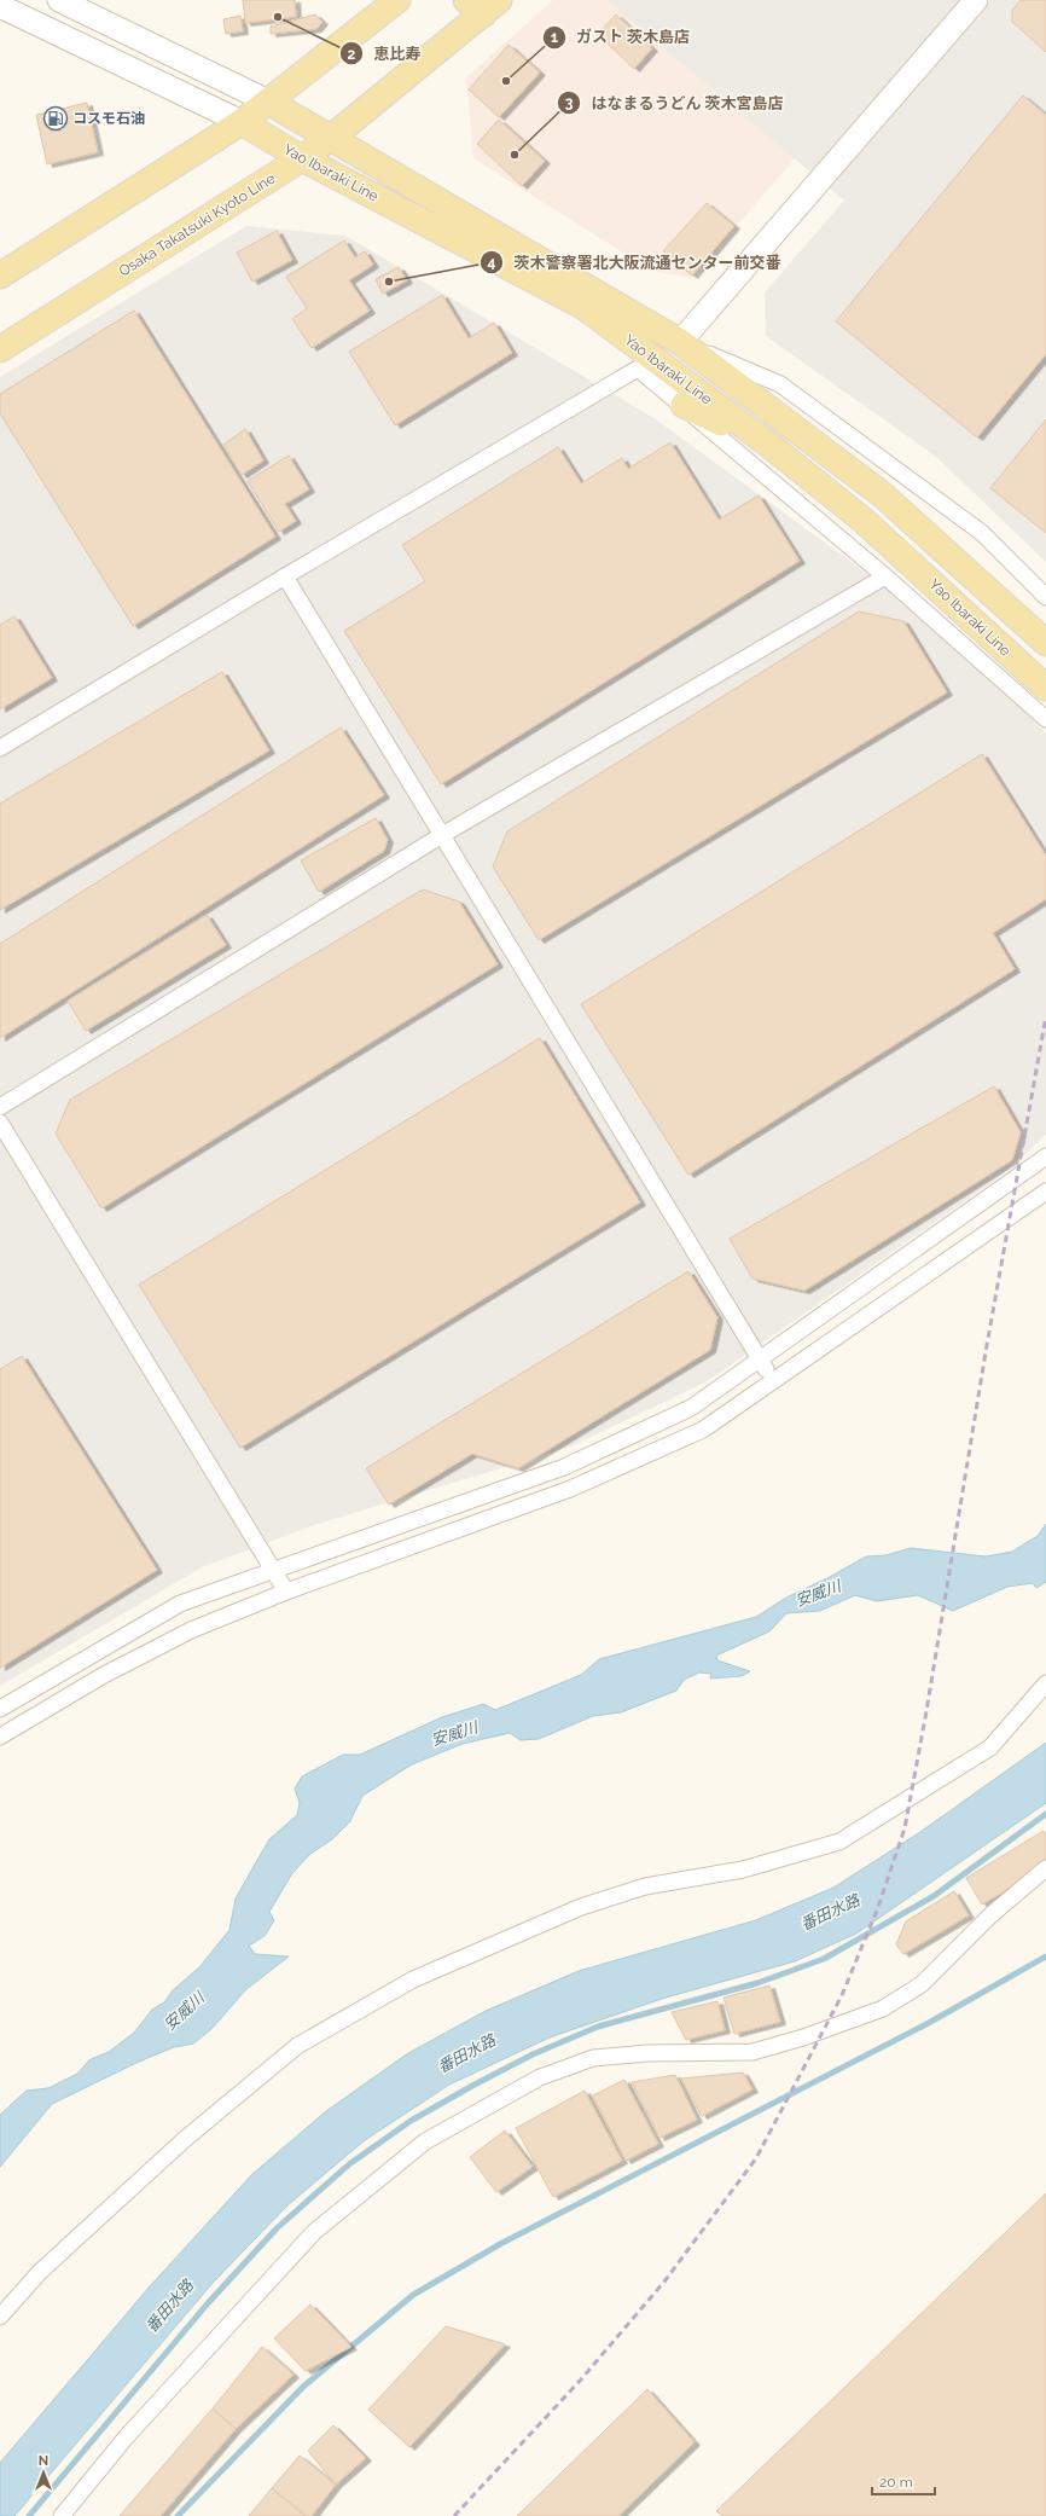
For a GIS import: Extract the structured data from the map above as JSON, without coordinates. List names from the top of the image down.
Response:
{
  "streets": {
    "main road": ["Yao Ibaraki Line", "Osaka Takatsuki Kyoto Line"]
  },
  "crossings": [
    ["Yao Ibaraki Line", "Osaka Takatsuki Kyoto Line"]
  ],
  "water": ["安威川", "番田水路"],
  "places": {
    "other": [
      "恵比寿",
      "ガスト 茨木島店",
      "はなまるうどん 茨木宮島店",
      "茨木警察署北大阪流通センター前交番"
    ],
    "fuel station": ["コスモ石油"]
  },
  "scale_bar": "20 m",
  "north": "top"
}
